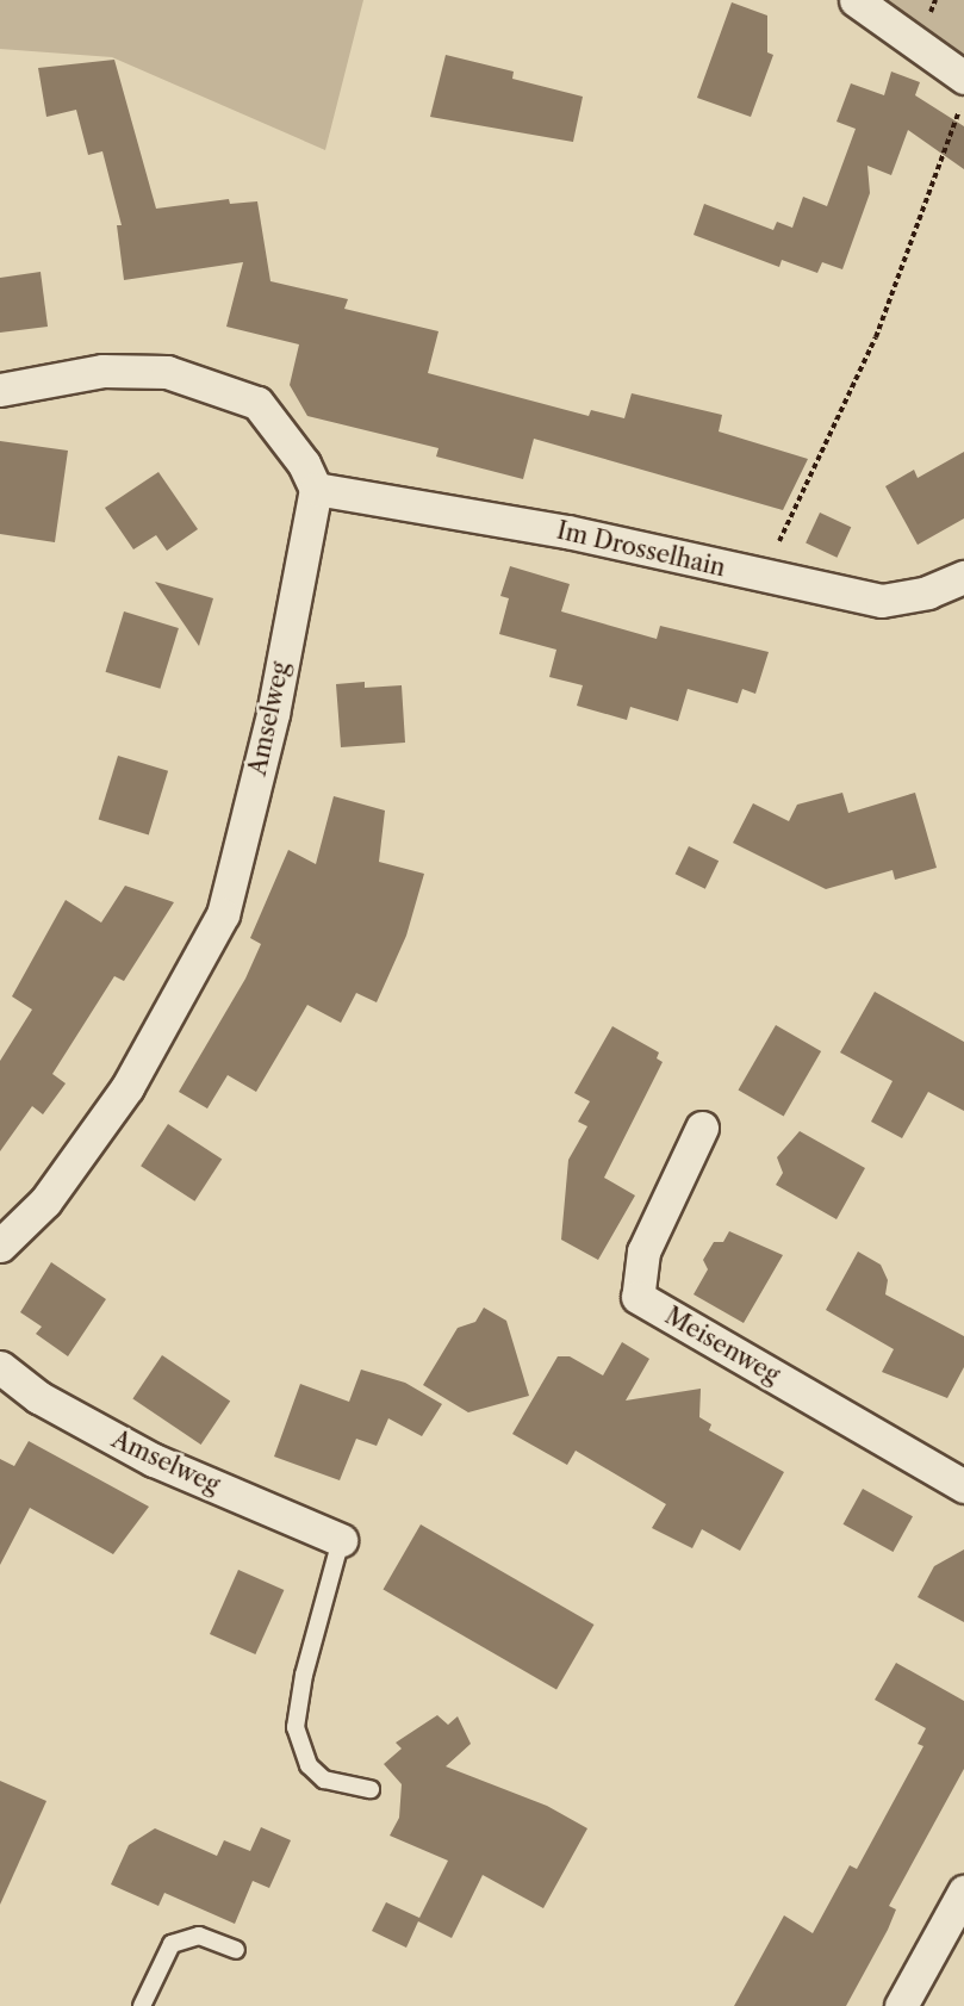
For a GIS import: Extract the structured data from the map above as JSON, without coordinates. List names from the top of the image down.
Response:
{
  "streets": {
    "street": ["Im Drosselhain", "Amselweg", "Meisenweg"]
  },
  "crossings": [
    ["Im Drosselhain", "Amselweg"]
  ]
}
